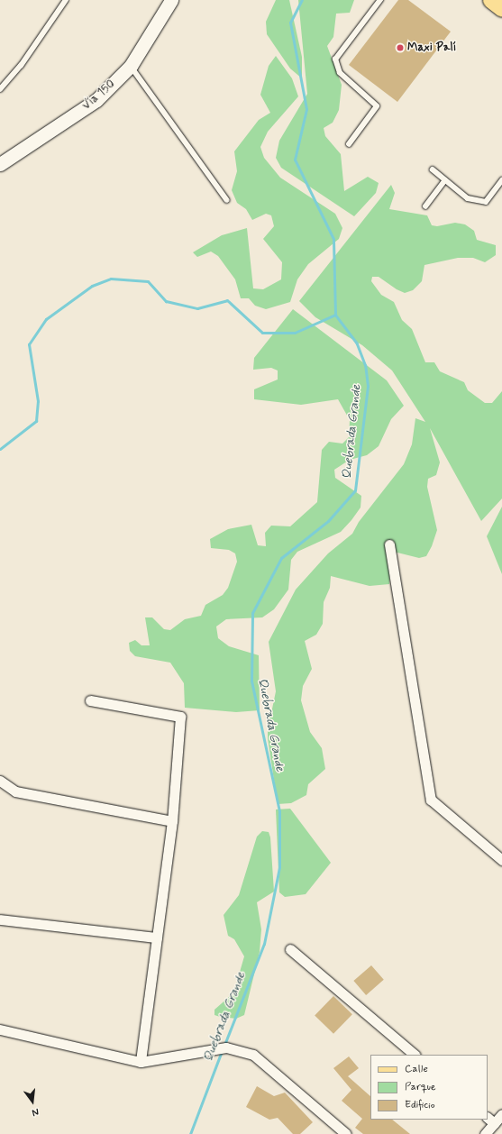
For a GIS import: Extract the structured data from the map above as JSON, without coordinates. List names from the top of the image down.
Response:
{
  "streets": {
    "main road": ["Vía 150"]
  },
  "water": ["Quebrada Grande"],
  "places": ["Maxi Palí"],
  "legend": ["Calle", "Parque", "Edificio"],
  "north": "bottom"
}
